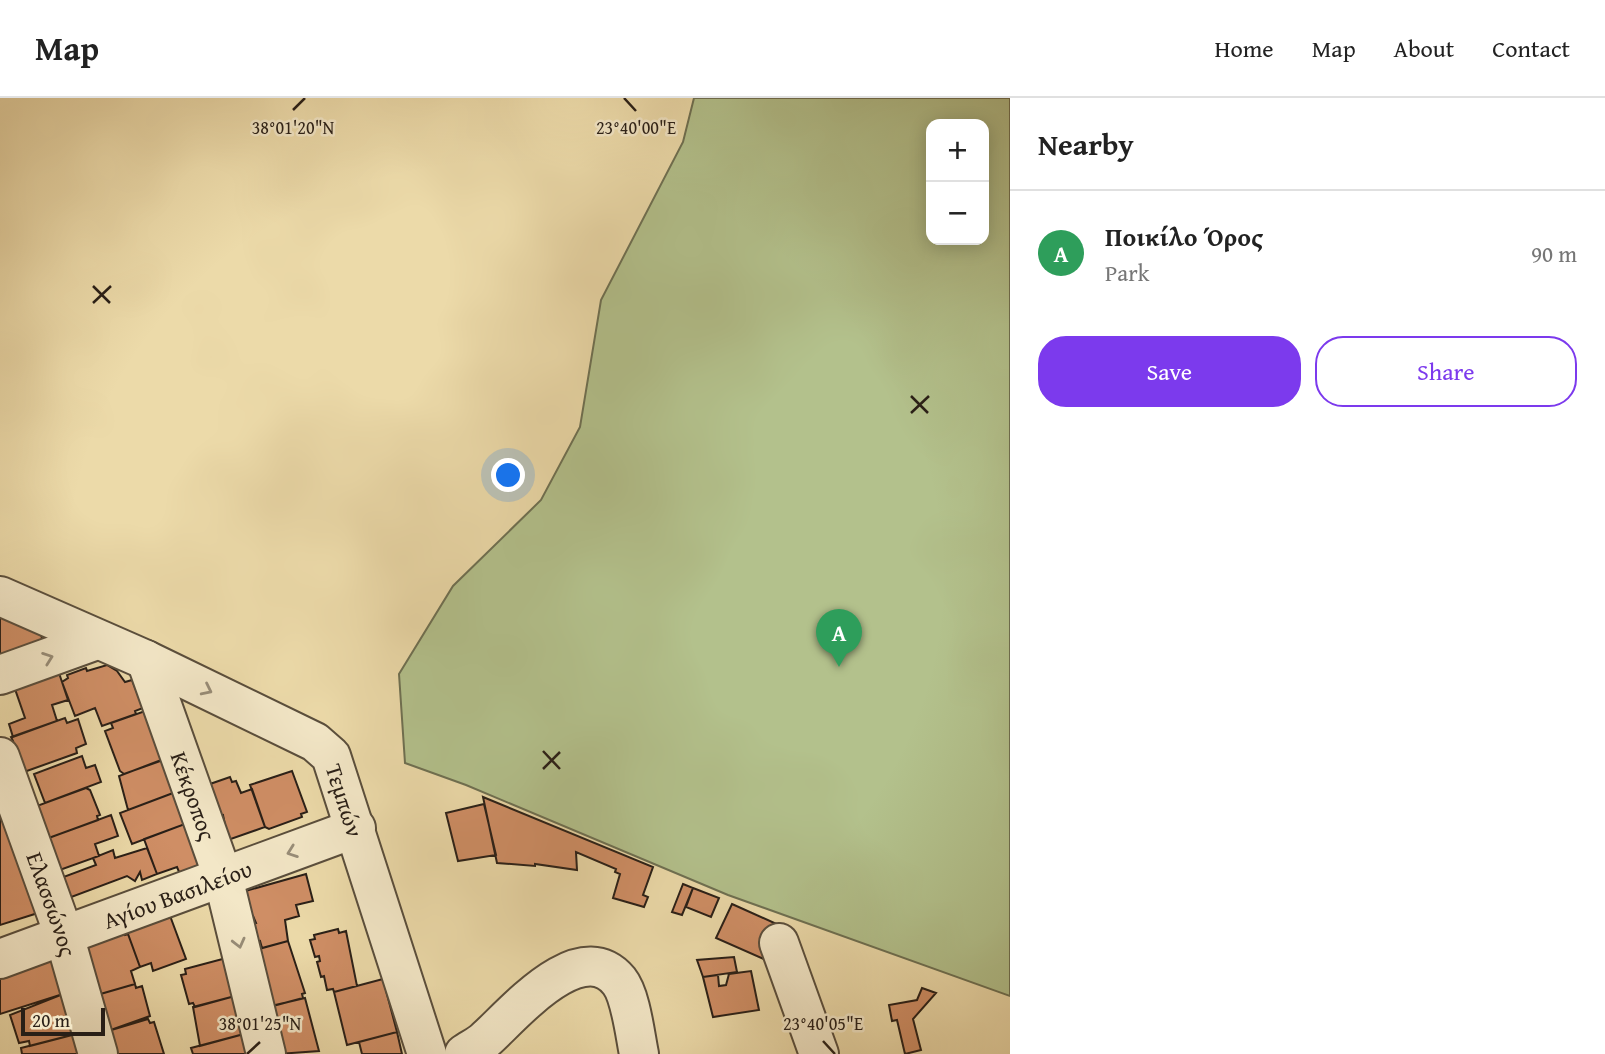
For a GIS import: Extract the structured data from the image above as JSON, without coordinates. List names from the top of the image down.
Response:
{
  "streets": {
    "street": [
      "Κέκροπος",
      "Τεμπών",
      "Αγίου Βασιλείου",
      "Ελασσώνος"
    ]
  },
  "crossings": [
    ["Κέκροπος", "Τεμπών"],
    ["Κέκροπος", "Αγίου Βασιλείου"],
    ["Τεμπών", "Αγίου Βασιλείου"],
    ["Αγίου Βασιλείου", "Ελασσώνος"]
  ],
  "one_way": ["Κέκροπος", "Τεμπών", "Αγίου Βασιλείου"],
  "scale_bar": "20 m",
  "page": {
    "header": "Map",
    "nav": [
      "Home",
      "Map",
      "About",
      "Contact"
    ],
    "heading": "Nearby",
    "map_buttons": ["+", "−"],
    "list": [
      {
        "mark": "A",
        "name": "Ποικίλο Όρος",
        "note": "Park",
        "value": "90 m"
      }
    ],
    "buttons": ["Save", "Share"],
    "pins": "A",
    "scale": "20 m"
  },
  "coordinates": [
    "38°01'20\"N",
    "23°40'00\"E",
    "23°40'05\"E",
    "38°01'25\"N"
  ]
}
